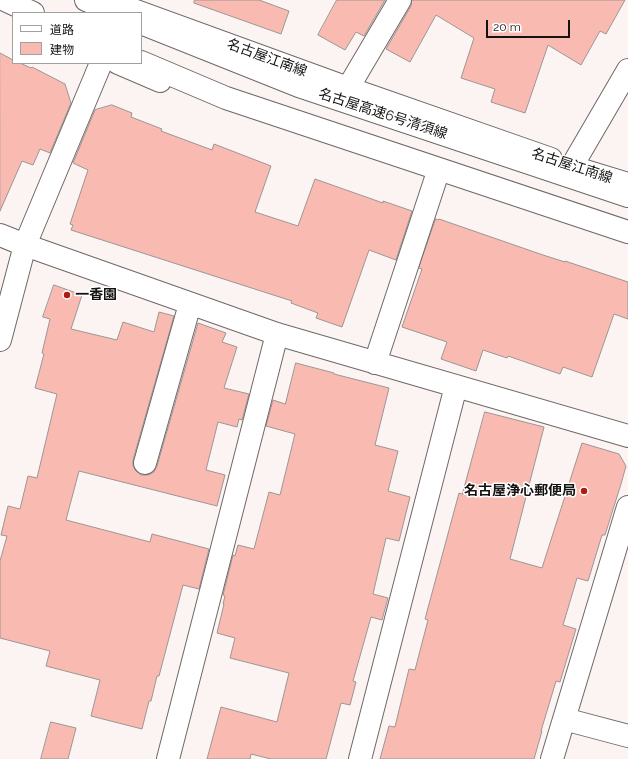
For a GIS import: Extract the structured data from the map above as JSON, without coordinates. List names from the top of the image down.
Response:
{
  "streets": {
    "main road": ["名古屋江南線", "名古屋高速6号清須線"]
  },
  "places": ["一香園", "名古屋浄心郵便局"],
  "legend": ["道路", "建物"],
  "scale_bar": "20 m"
}
